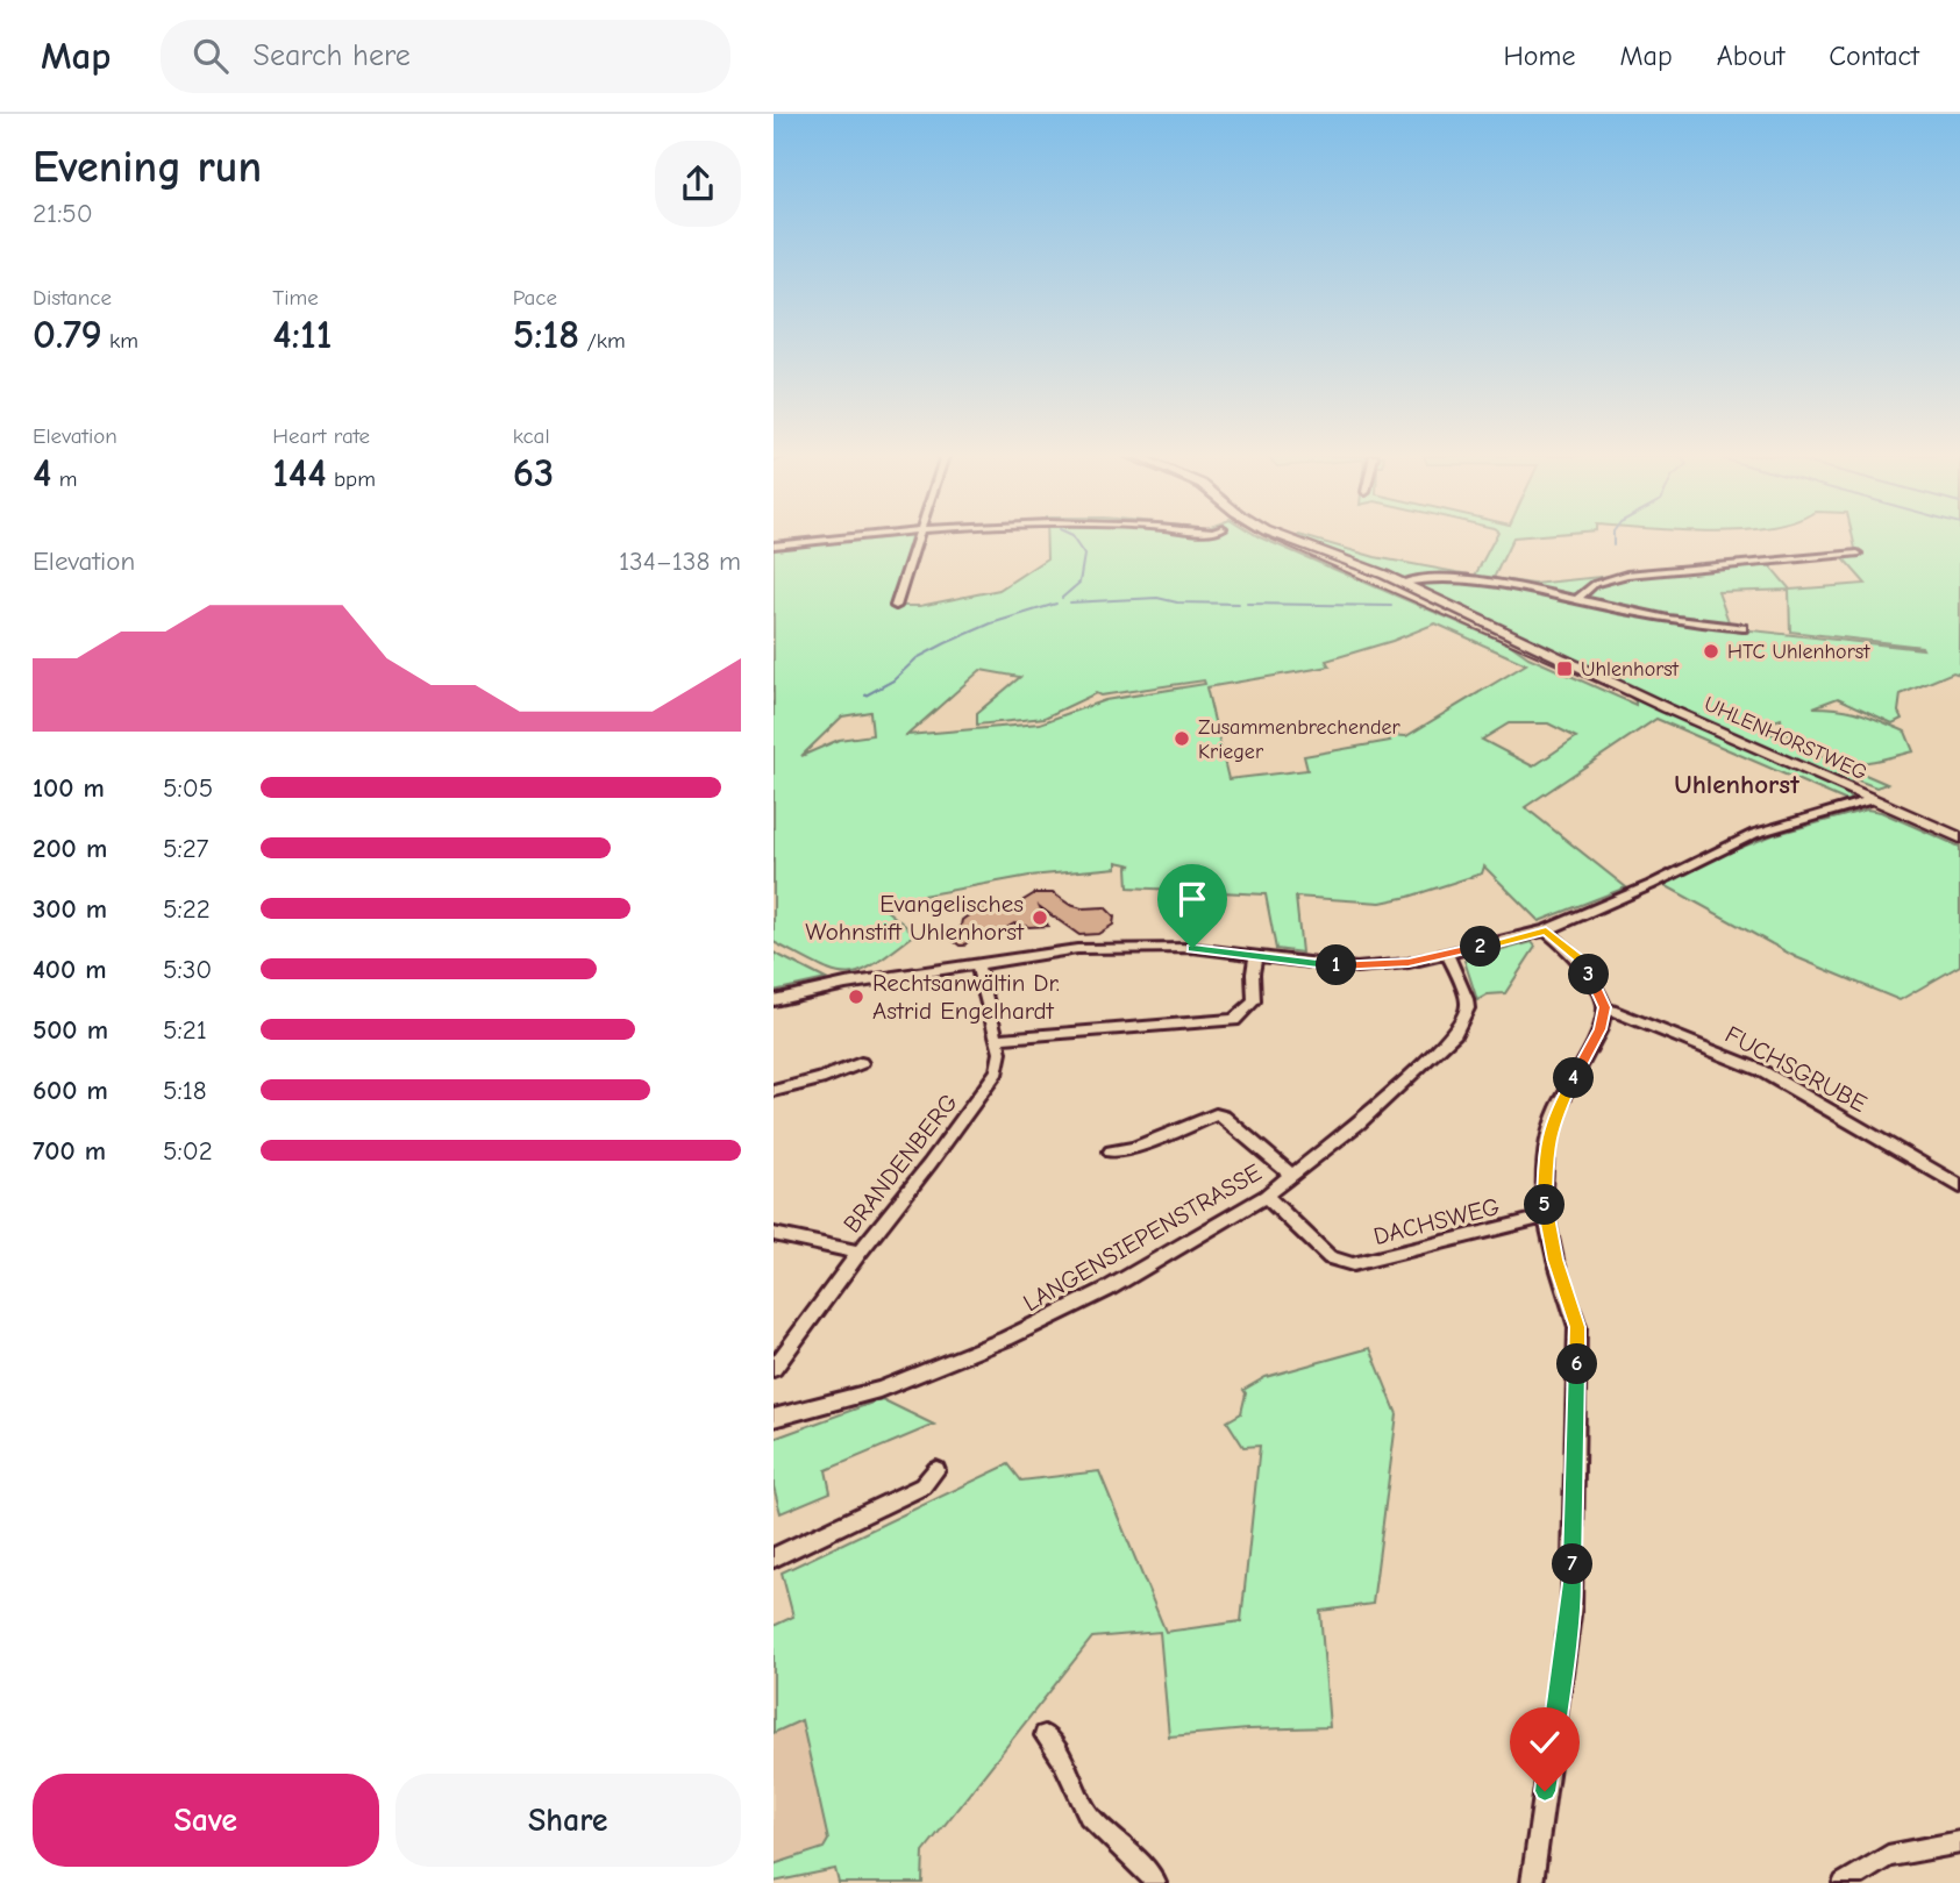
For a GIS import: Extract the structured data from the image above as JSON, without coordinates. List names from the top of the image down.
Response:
{
  "streets": {
    "main road": ["UHLENHORSTWEG"],
    "street": [
      "FUCHSGRUBE",
      "BRANDENBERG",
      "DACHSWEG",
      "LANGENSIEPENSTRASSE"
    ]
  },
  "crossings": [
    ["DACHSWEG", "LANGENSIEPENSTRASSE"]
  ],
  "districts": ["Uhlenhorst"],
  "places": {
    "other": [
      "HTC Uhlenhorst",
      "Zusammenbrechender Krieger",
      "Evangelisches Wohnstift Uhlenhorst",
      "Rechtsanwältin Dr. Astrid Engelhardt"
    ],
    "transit": ["Uhlenhorst"]
  },
  "page": {
    "header": "Map",
    "search": "Search here",
    "nav": [
      "Home",
      "Map",
      "About",
      "Contact"
    ],
    "heading": ["Evening run", "21:50"],
    "stats": [
      ["Distance", "0.79 km"],
      ["Time", "4:11"],
      ["Pace", "5:18 /km"],
      ["Elevation", "4 m"],
      ["Heart rate", "144 bpm"],
      ["kcal", "63"]
    ],
    "chart": ["Elevation", "134–138 m"],
    "list": [
      {
        "name": "100 m",
        "note": "5:05"
      },
      {
        "name": "200 m",
        "note": "5:27"
      },
      {
        "name": "300 m",
        "note": "5:22"
      },
      {
        "name": "400 m",
        "note": "5:30"
      },
      {
        "name": "500 m",
        "note": "5:21"
      },
      {
        "name": "600 m",
        "note": "5:18"
      },
      {
        "name": "700 m",
        "note": "5:02"
      }
    ],
    "pins": [
      "2",
      "1",
      "3",
      "4",
      "5",
      "6",
      "7"
    ],
    "buttons": ["Save", "Share"]
  }
}
